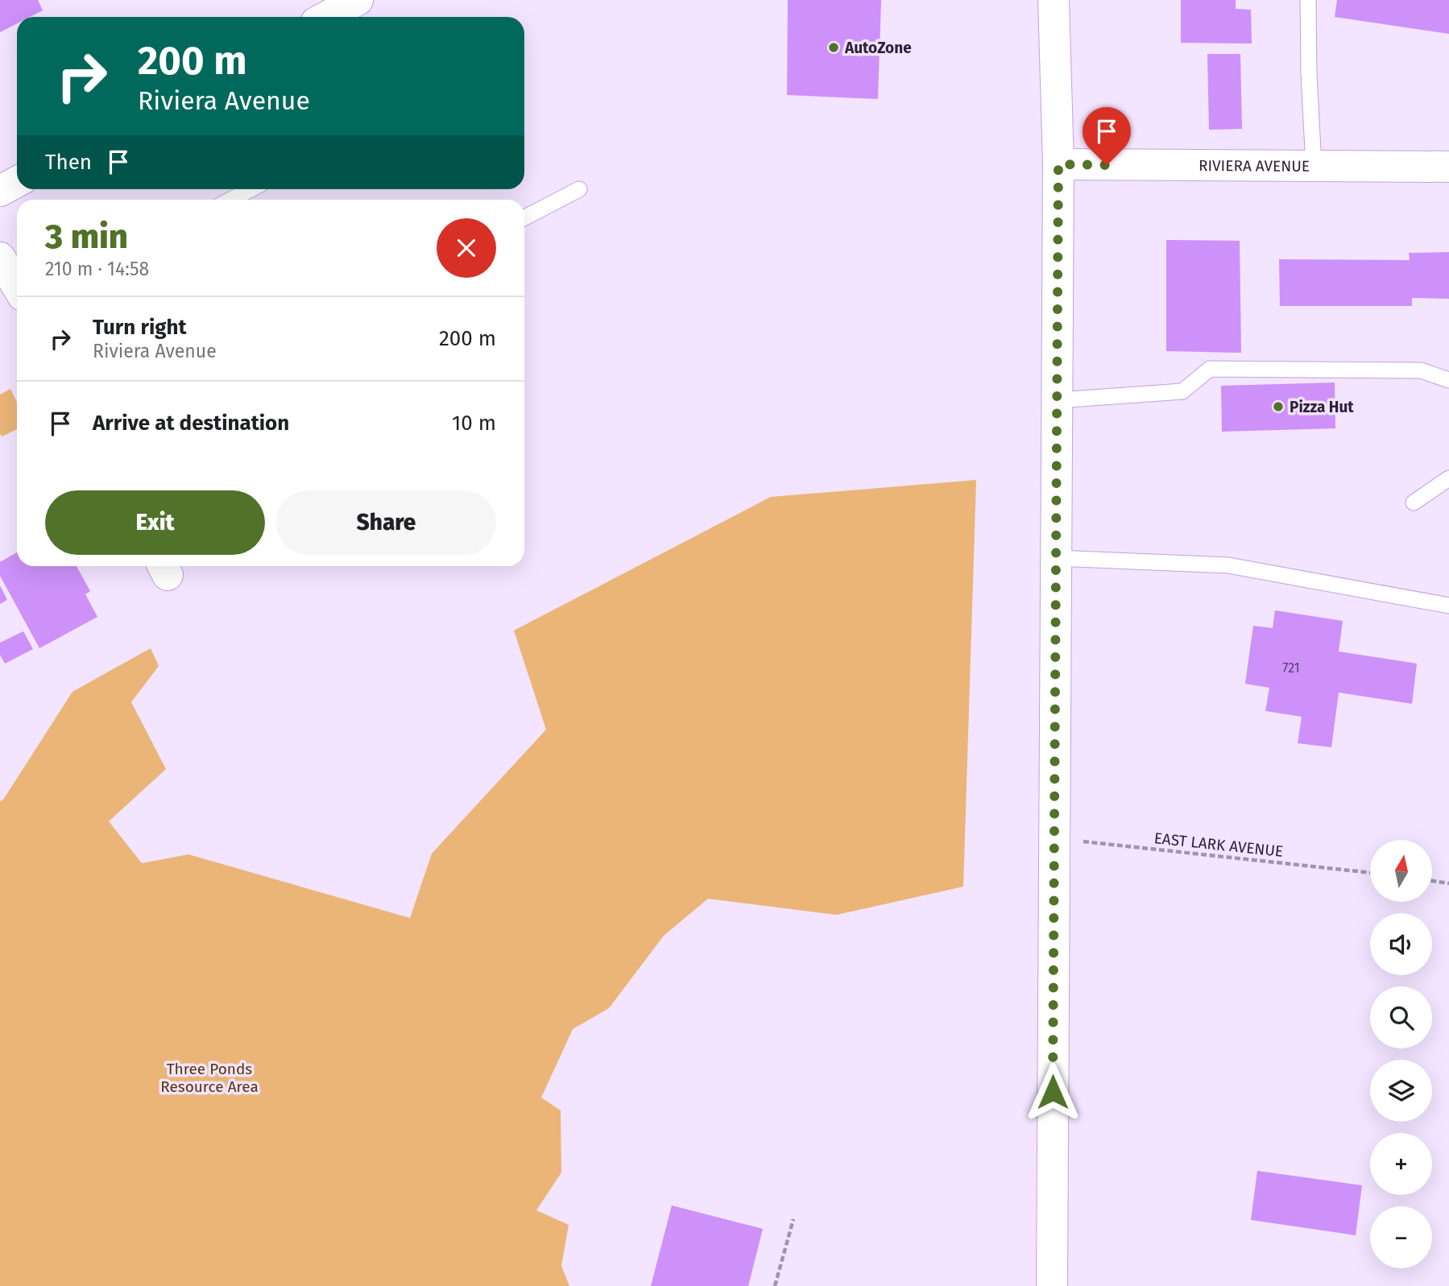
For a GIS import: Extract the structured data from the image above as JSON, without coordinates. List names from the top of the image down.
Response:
{
  "streets": {
    "main road": ["RIVIERA AVENUE"],
    "path": ["EAST LARK AVENUE"]
  },
  "parks": ["Three Ponds Resource Area"],
  "places": ["AutoZone", "Pizza Hut"],
  "house_numbers": ["721"],
  "north": "top",
  "page": {
    "turn": ["200 m", "Riviera Avenue"],
    "then": "Then",
    "heading": ["3 min", "210 m · 14:58"],
    "list": [
      {
        "name": "Turn right",
        "note": "Riviera Avenue",
        "value": "200 m"
      },
      {
        "name": "Arrive at destination",
        "value": "10 m"
      }
    ],
    "buttons": ["Exit", "Share"],
    "map_buttons": ["+", "−"]
  }
}
